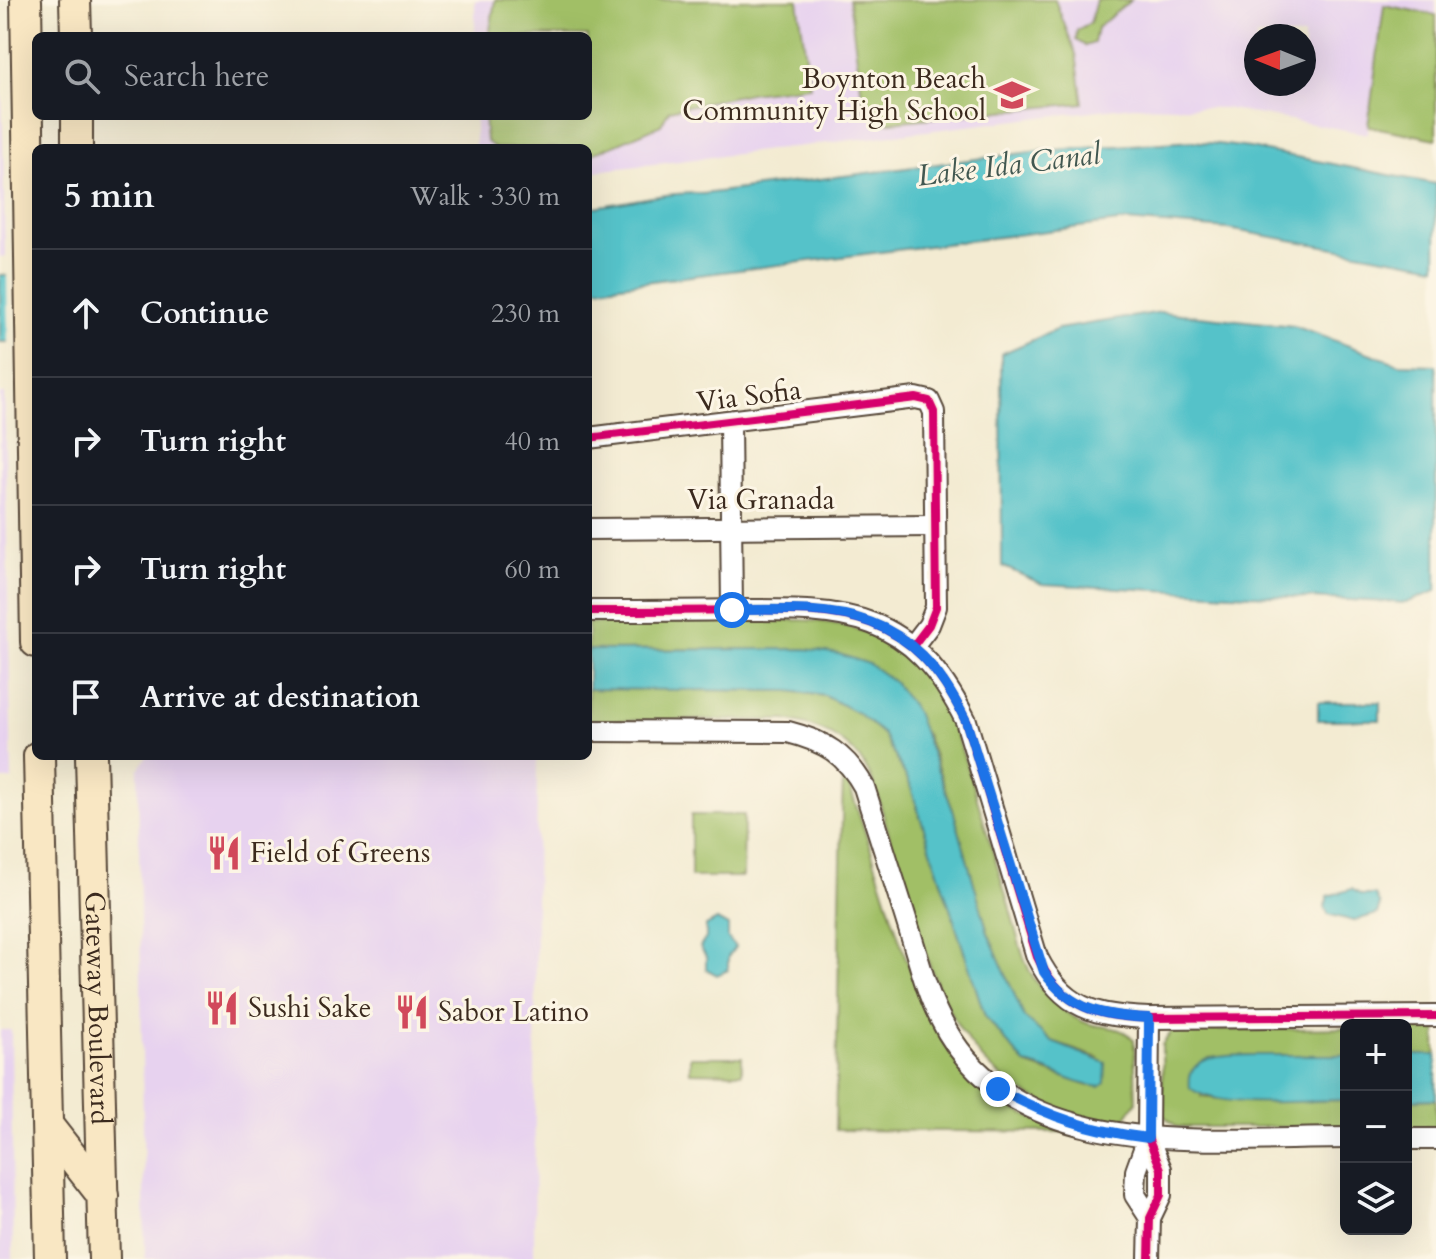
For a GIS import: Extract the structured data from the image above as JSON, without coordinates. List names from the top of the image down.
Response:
{
  "streets": {
    "main road": ["Gateway Boulevard"],
    "street": ["Via Sofia", "Via Granada"]
  },
  "crossings": [
    ["Via Sofia", "Via Granada"]
  ],
  "water": ["Lake Ida Canal"],
  "places": {
    "school or university": ["Boynton Beach Community High School"],
    "restaurant": ["Field of Greens", "Sushi Sake", "Sabor Latino"]
  },
  "north": "left",
  "page": {
    "search": "Search here",
    "heading": ["5 min", "Walk · 330 m"],
    "list": [
      ["Continue", "230 m"],
      ["Turn right", "40 m"],
      ["Turn right", "60 m"],
      "Arrive at destination"
    ],
    "map_buttons": ["+", "−"]
  }
}
